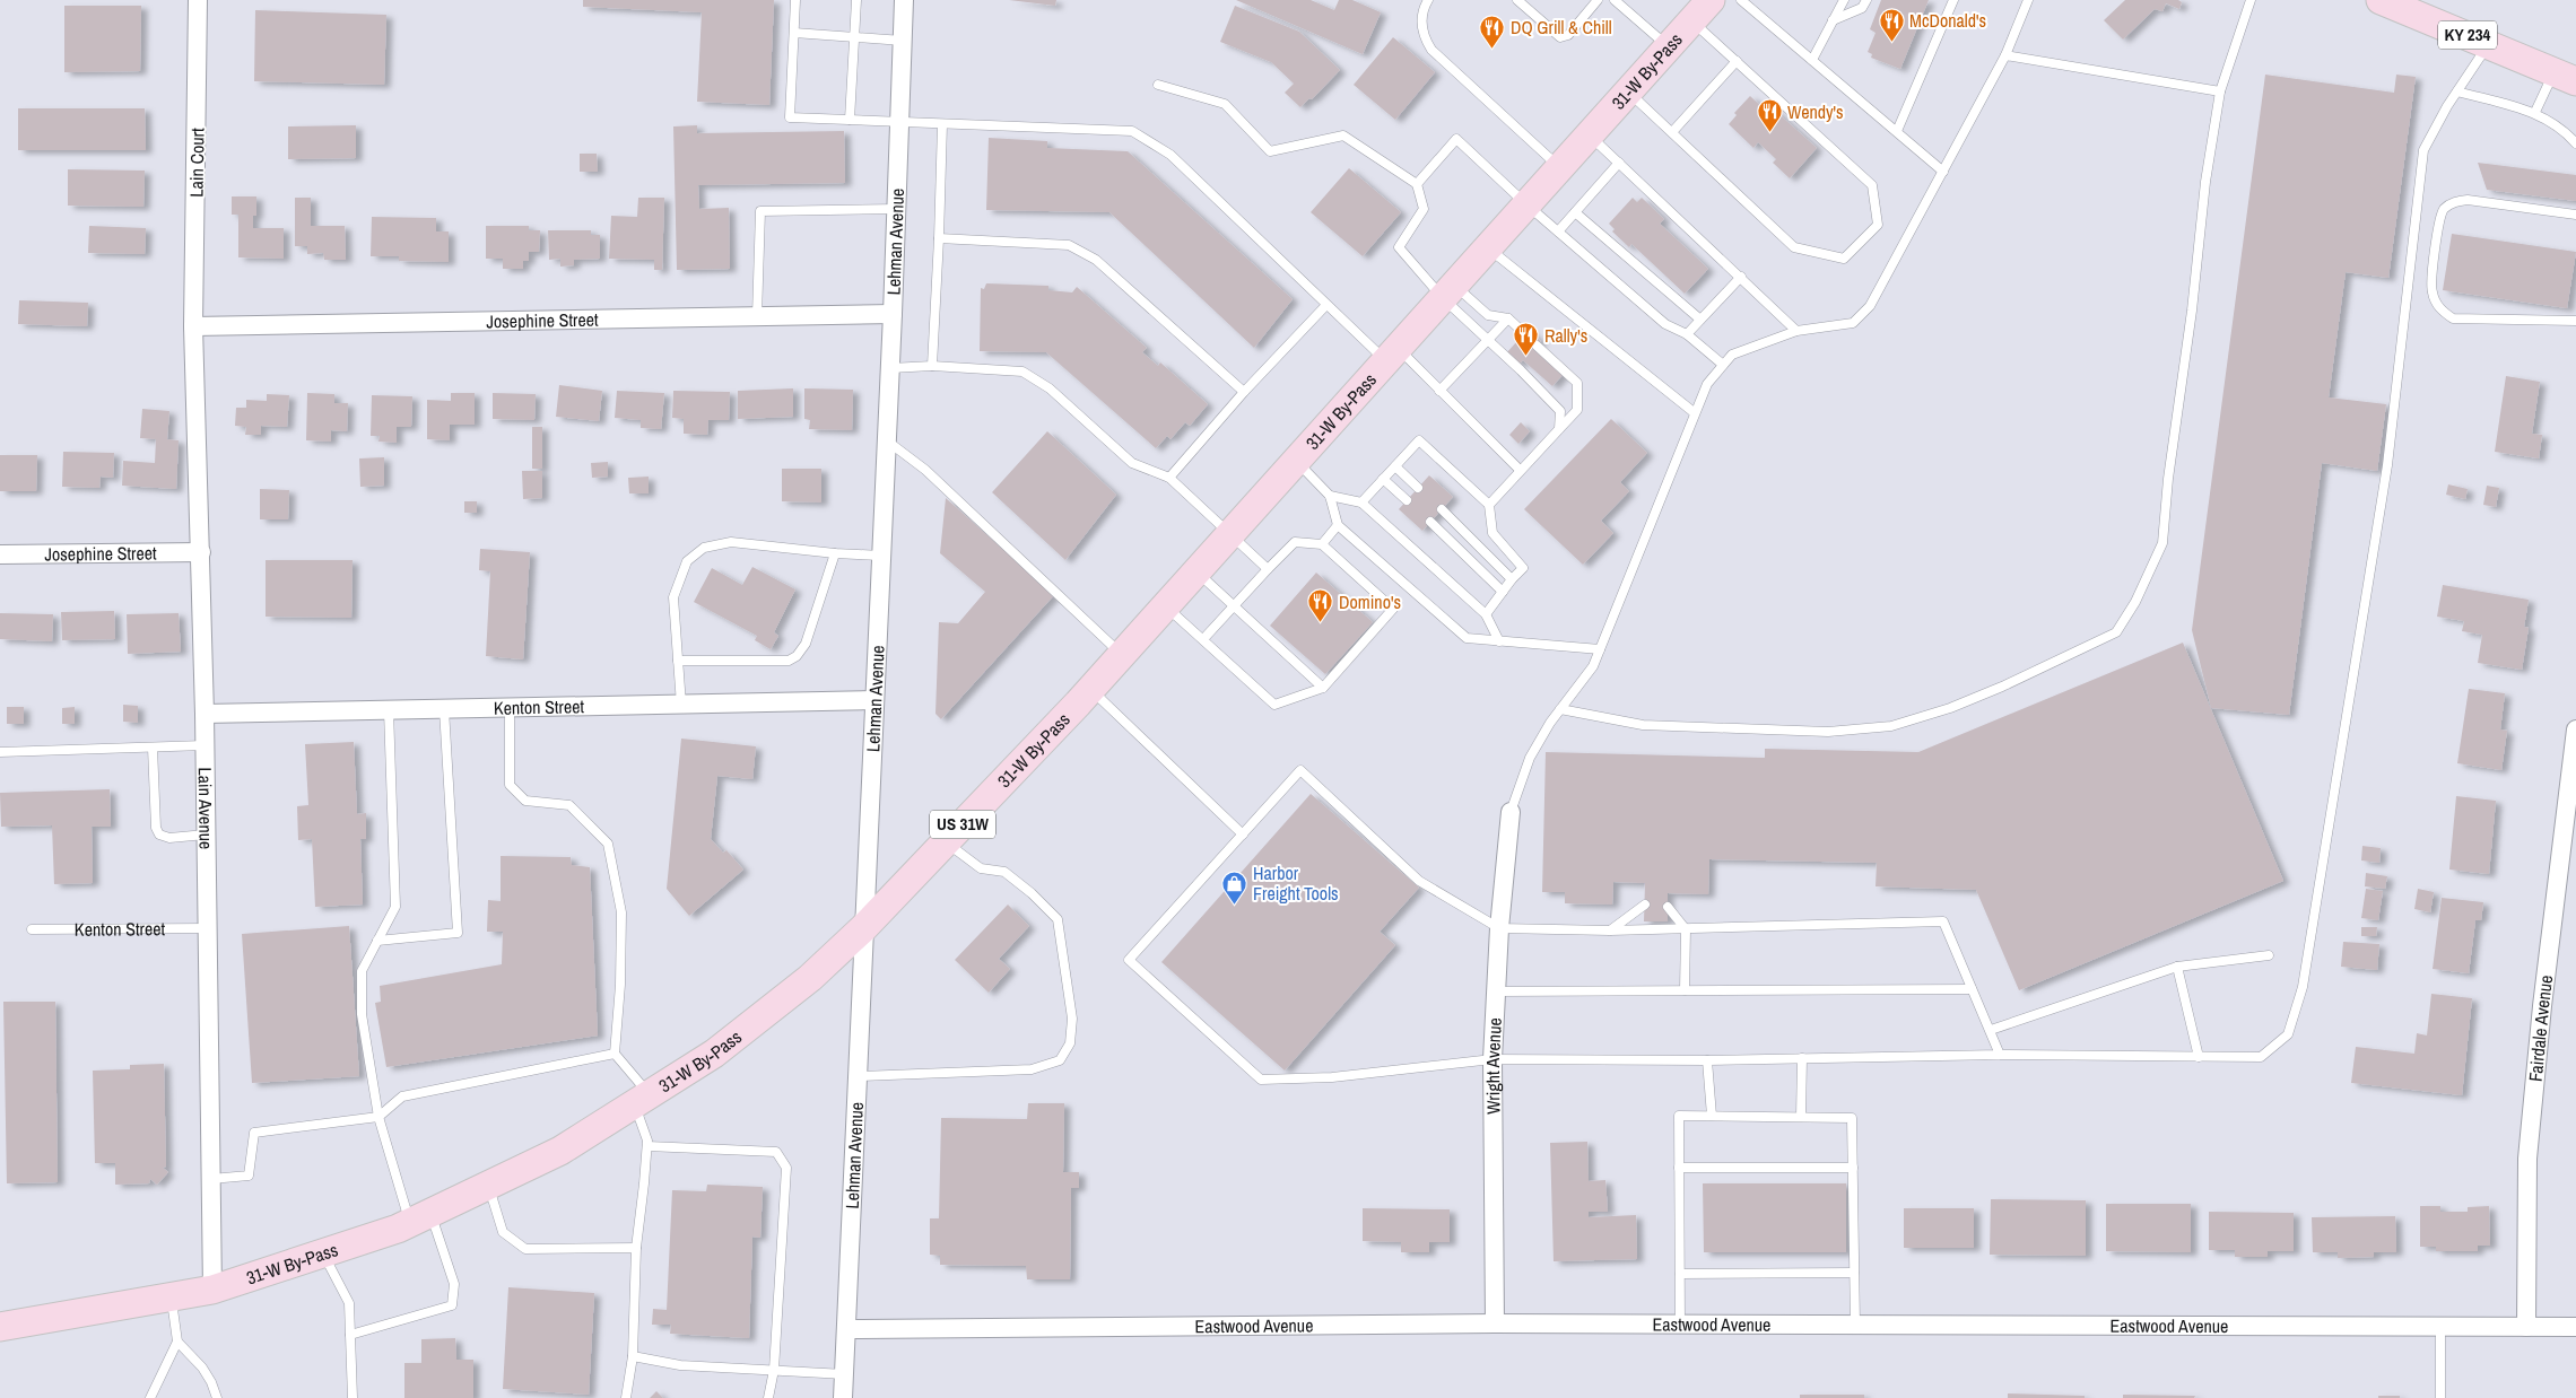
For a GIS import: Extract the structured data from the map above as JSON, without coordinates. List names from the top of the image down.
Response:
{
  "streets": {
    "main road": ["KY 234", "31-W By-Pass", "US 31W"],
    "street": [
      "Lain Court",
      "Lehman Avenue",
      "Josephine Street",
      "Kenton Street",
      "Lain Avenue",
      "Fairdale Avenue",
      "Wright Avenue",
      "Eastwood Avenue"
    ]
  },
  "crossings": [
    ["31-W By-Pass", "Lehman Avenue"],
    ["31-W By-Pass", "Lain Avenue"],
    ["Lain Court", "Josephine Street"],
    ["Lain Court", "Lain Avenue"],
    ["Lehman Avenue", "Josephine Street"],
    ["Lehman Avenue", "Kenton Street"],
    ["Lehman Avenue", "Eastwood Avenue"],
    ["Josephine Street", "Lain Avenue"],
    ["Kenton Street", "Lain Avenue"],
    ["Fairdale Avenue", "Eastwood Avenue"],
    ["Wright Avenue", "Eastwood Avenue"]
  ],
  "places": {
    "restaurant": [
      "McDonald's",
      "DQ Grill & Chill",
      "Wendy's",
      "Rally's",
      "Domino's"
    ],
    "shop": ["Harbor Freight Tools"]
  }
}
